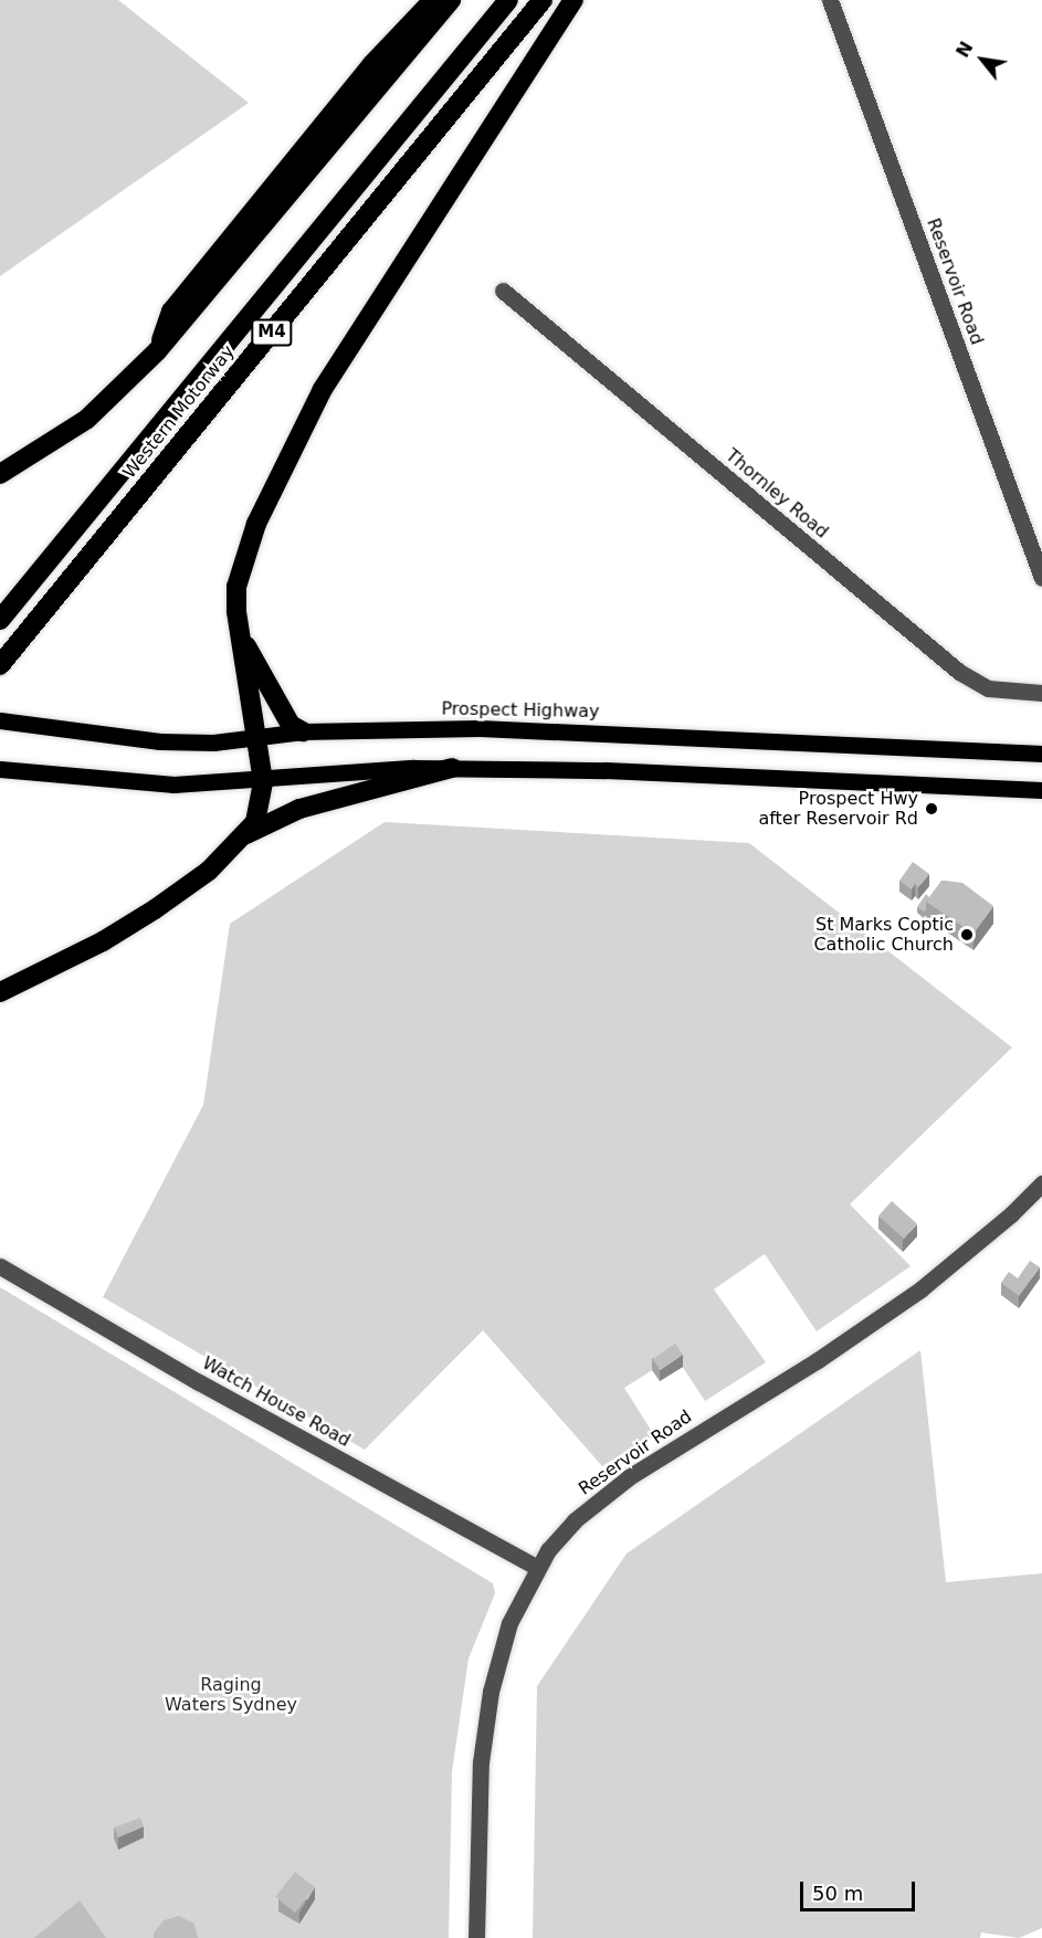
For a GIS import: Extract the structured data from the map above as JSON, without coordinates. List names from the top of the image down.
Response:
{
  "streets": {
    "highway": ["M4", "Western Motorway"],
    "main road": ["Prospect Highway"],
    "street": ["Reservoir Road", "Thornley Road", "Watch House Road"]
  },
  "crossings": [
    ["Reservoir Road", "Watch House Road"]
  ],
  "parks": ["Raging Waters Sydney"],
  "places": ["Prospect Hwy after Reservoir Rd", "St Marks Coptic Catholic Church"],
  "scale_bar": "50 m",
  "north": "top left"
}
